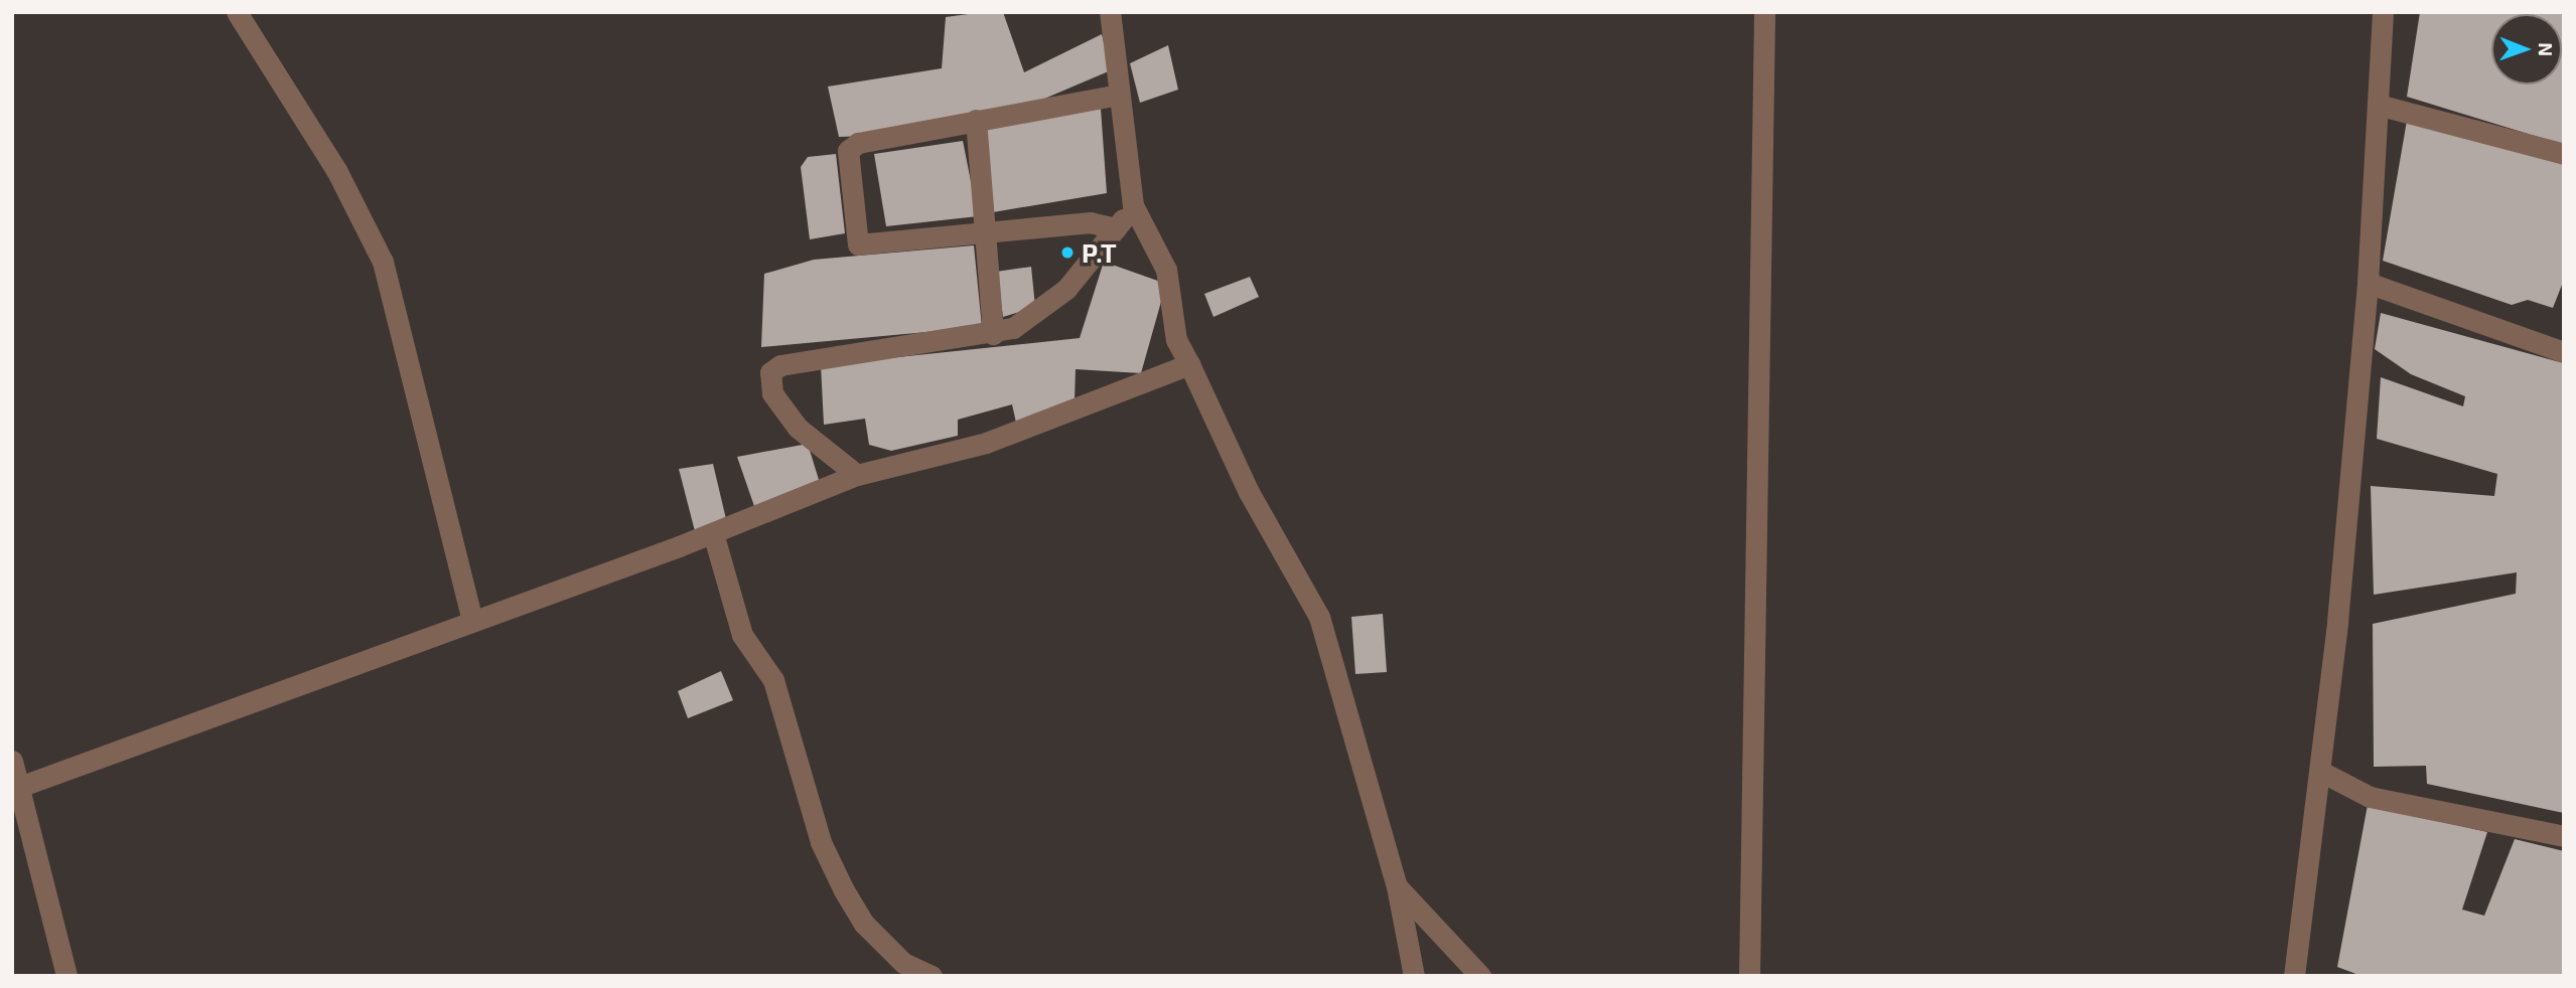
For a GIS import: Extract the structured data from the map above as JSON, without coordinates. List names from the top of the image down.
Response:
{
  "places": ["P.T"],
  "north": "right"
}
